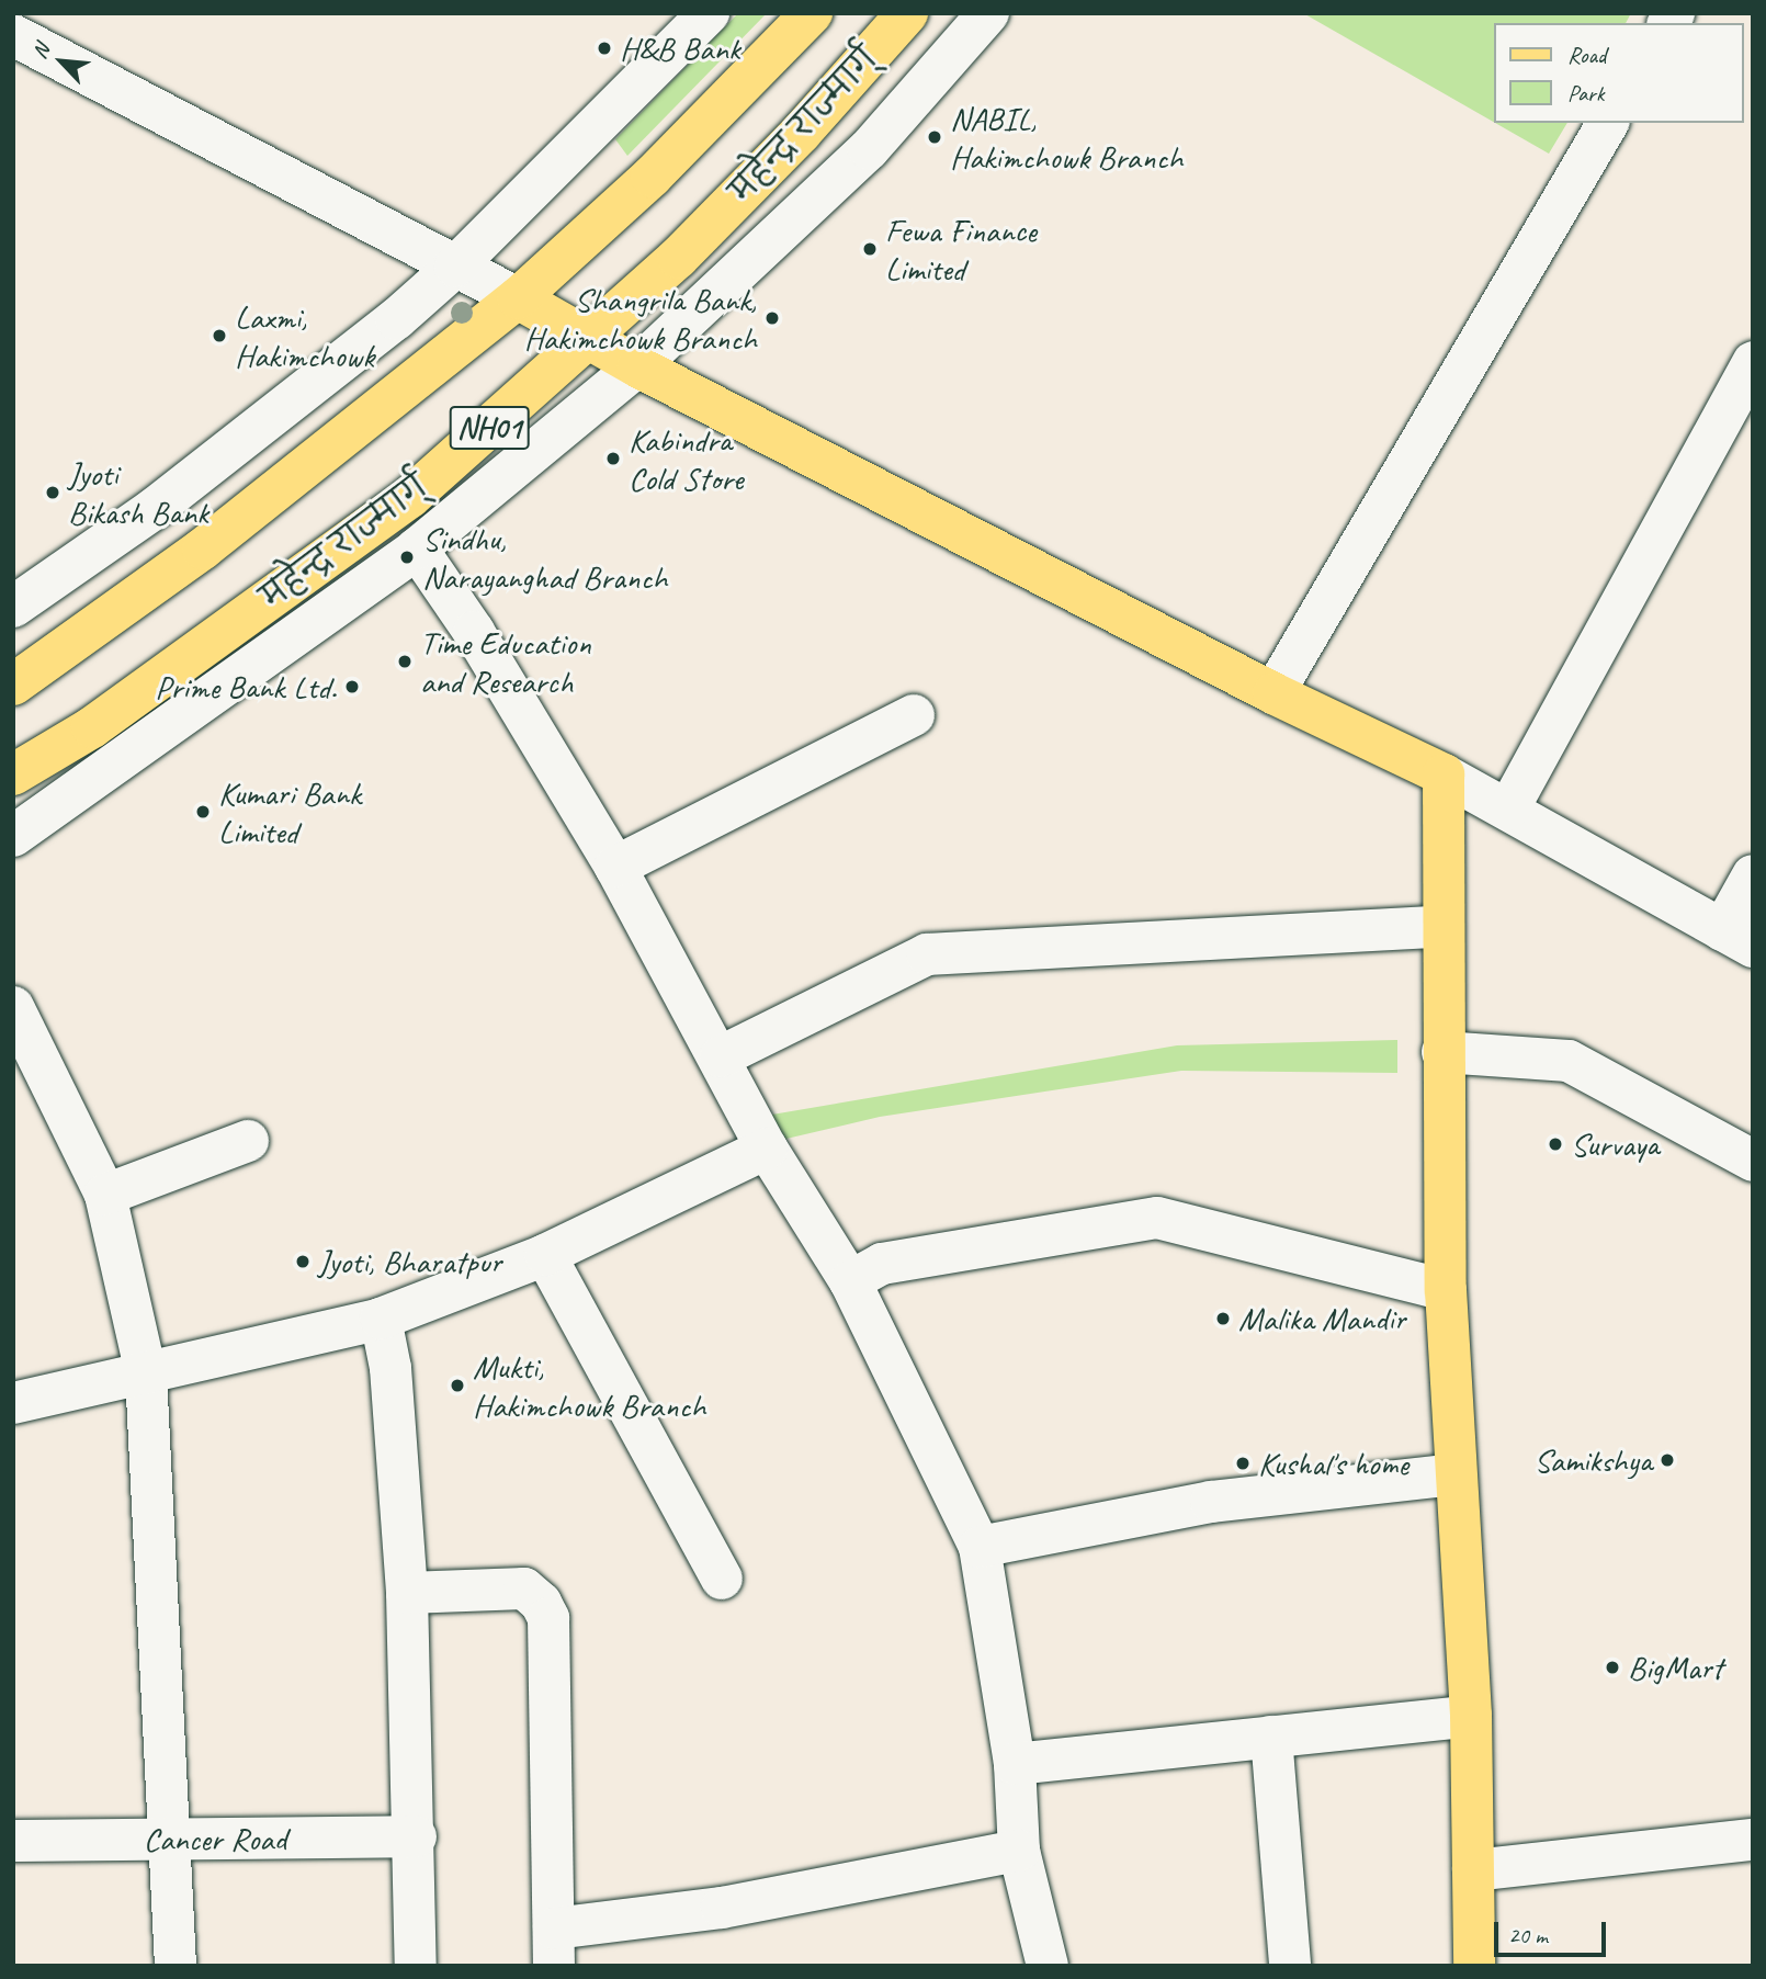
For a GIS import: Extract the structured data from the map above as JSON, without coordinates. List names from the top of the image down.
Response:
{
  "streets": {
    "main road": ["महेन्द्र राज्मार्ग्", "NH01"],
    "street": ["Cancer Road"]
  },
  "places": [
    "H&B Bank",
    "NABIL, Hakimchowk Branch",
    "Fewa Finance Limited",
    "Shangrila Bank, Hakimchowk Branch",
    "Laxmi, Hakimchowk",
    "Kabindra Cold Store",
    "Jyoti Bikash Bank",
    "Sindhu, Narayanghad Branch",
    "Time Education and Research",
    "Prime Bank Ltd.",
    "Kumari Bank Limited",
    "Survaya",
    "Jyoti, Bharatpur",
    "Malika Mandir",
    "Mukti, Hakimchowk Branch",
    "Samikshya",
    "Kushal's home",
    "BigMart"
  ],
  "legend": ["Road", "Park"],
  "scale_bar": "20 m",
  "north": "top left"
}
